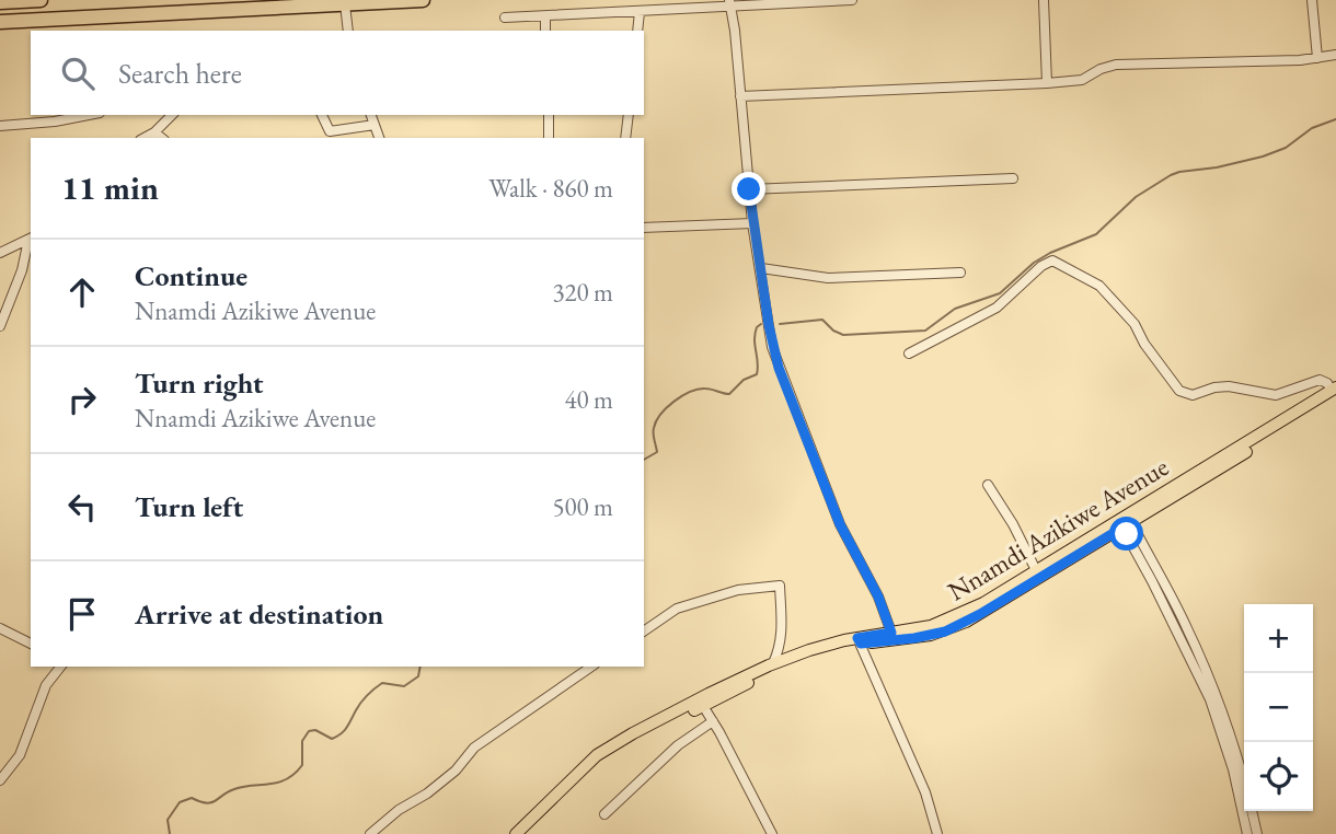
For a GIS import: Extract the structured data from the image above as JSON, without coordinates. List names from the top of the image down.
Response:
{
  "streets": {
    "main road": ["Nnamdi Azikiwe Avenue"]
  },
  "page": {
    "search": "Search here",
    "heading": ["11 min", "Walk · 860 m"],
    "list": [
      ["Continue", "Nnamdi Azikiwe Avenue", "320 m"],
      ["Turn right", "Nnamdi Azikiwe Avenue", "40 m"],
      ["Turn left", "500 m"],
      "Arrive at destination"
    ],
    "map_buttons": ["+", "−"]
  }
}
